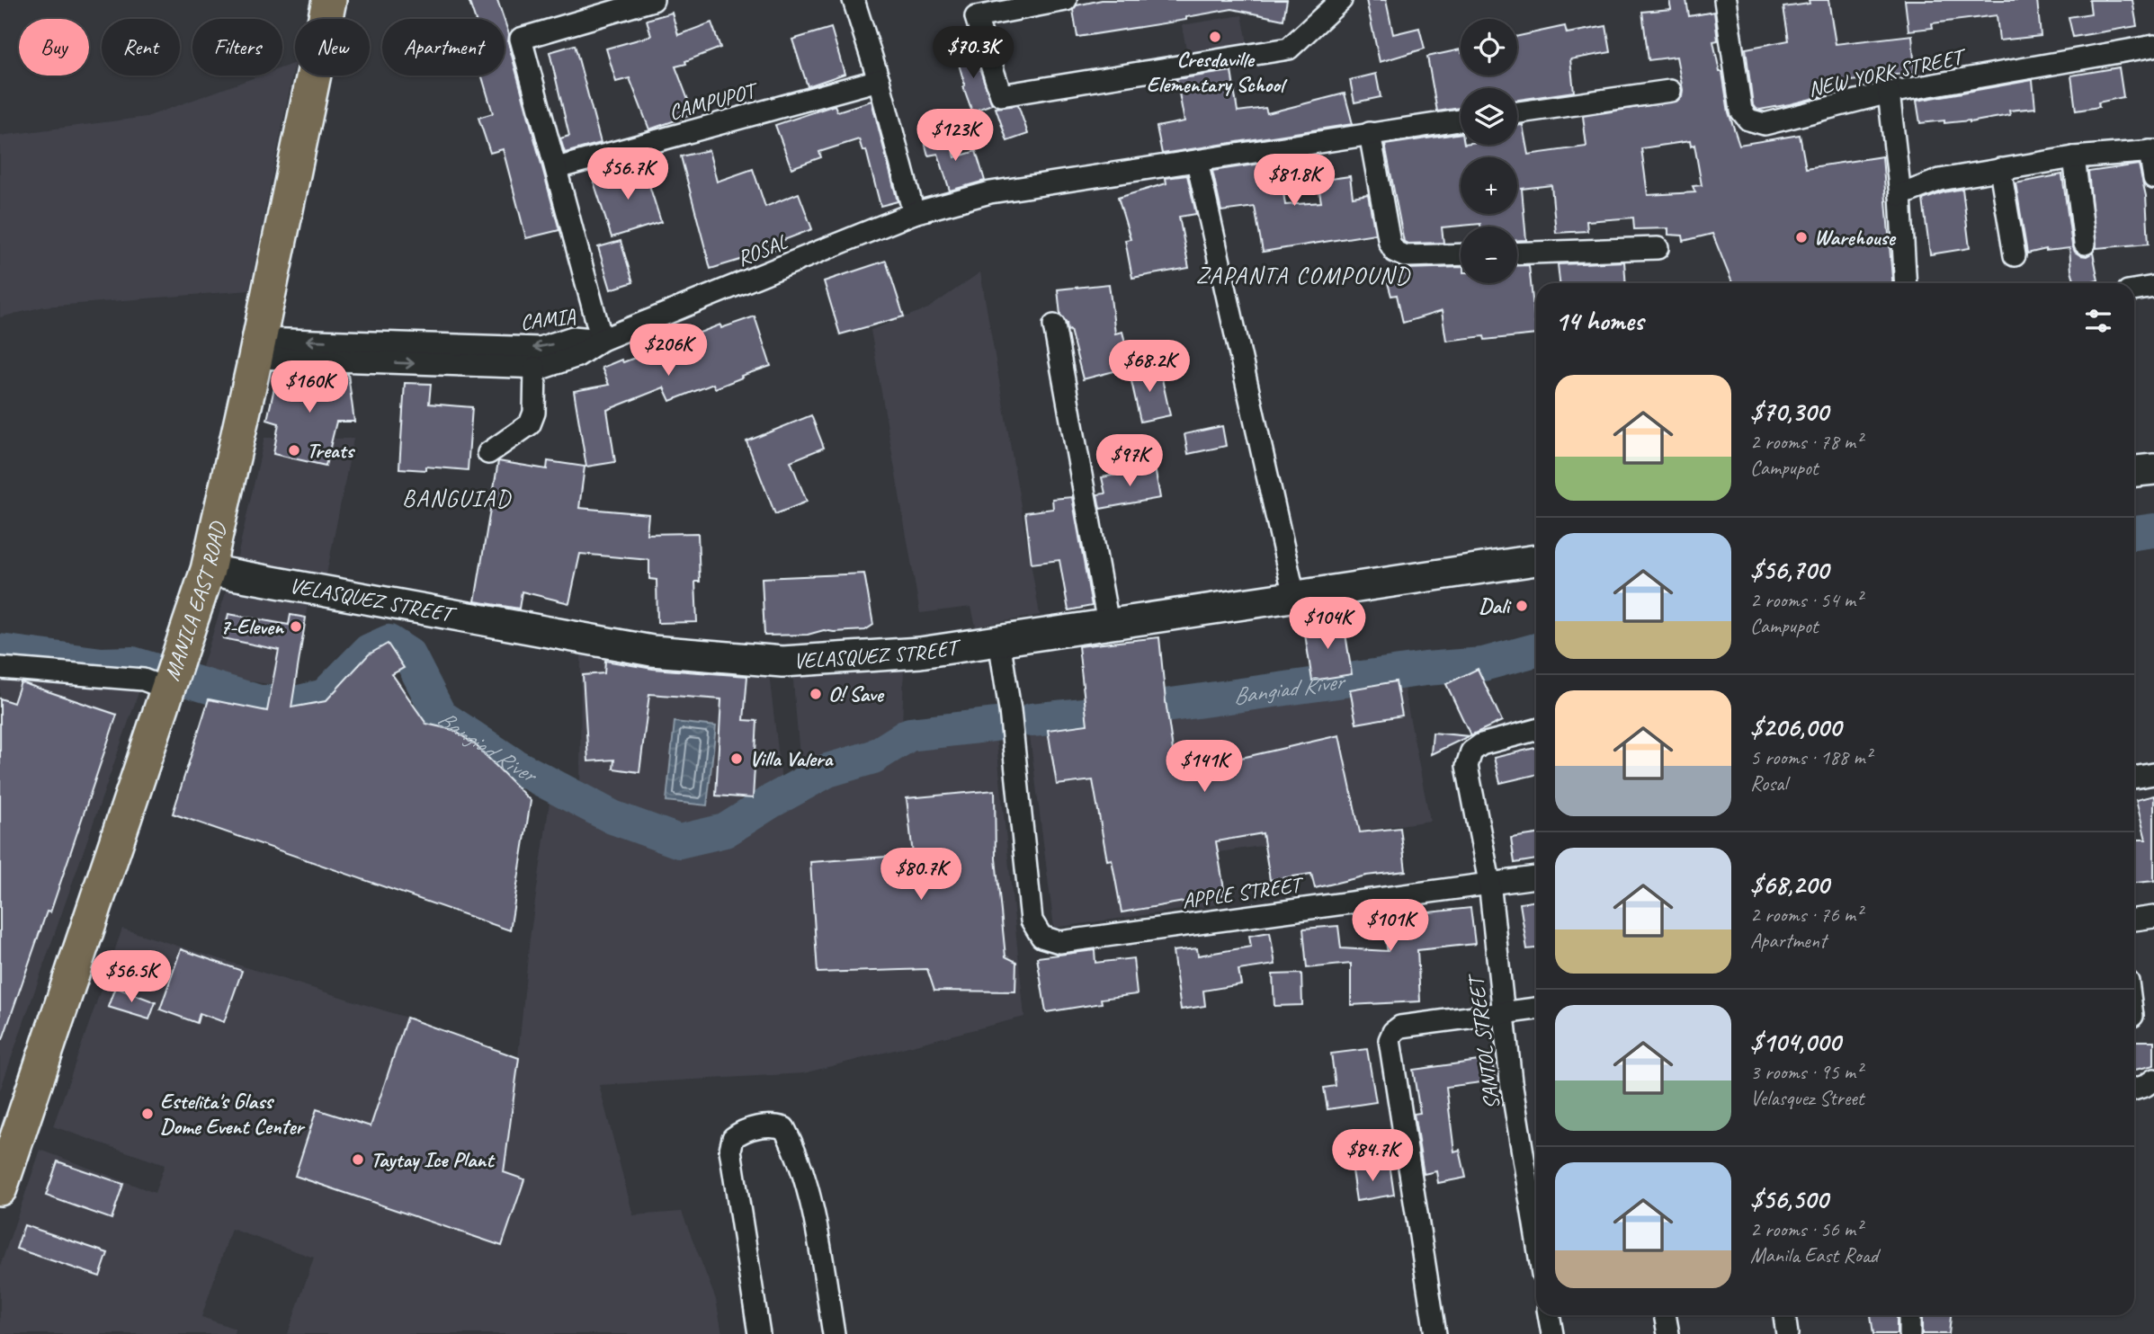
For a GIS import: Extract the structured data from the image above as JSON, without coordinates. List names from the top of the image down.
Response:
{
  "streets": {
    "main road": ["VELASQUEZ STREET", "MANILA EAST ROAD"],
    "street": [
      "NEW YORK STREET",
      "CAMPUPOT",
      "ROSAL",
      "CAMIA",
      "APPLE STREET",
      "SANTOL STREET"
    ]
  },
  "crossings": [
    ["ROSAL", "CAMIA"],
    ["CAMIA", "MANILA EAST ROAD"],
    ["VELASQUEZ STREET", "MANILA EAST ROAD"],
    ["VELASQUEZ STREET", "APPLE STREET"],
    ["APPLE STREET", "SANTOL STREET"]
  ],
  "districts": ["ZAPANTA COMPOUND", "BANGUIAD"],
  "water": ["Bangiad River"],
  "places": [
    "Cresdaville Elementary School",
    "Warehouse",
    "Treats",
    "Dali",
    "7-Eleven",
    "O! Save",
    "Villa Valera",
    "Estelita's Glass Dome Event Center",
    "Taytay Ice Plant"
  ],
  "page": {
    "map_buttons": ["+", "−"],
    "chip": [
      "Buy",
      "Rent",
      "Filters",
      "New",
      "Apartment"
    ],
    "price": [
      "$70.3K",
      "$123K",
      "$56.7K",
      "$81.8K",
      "$206K",
      "$68.2K",
      "$160K",
      "$97K",
      "$104K",
      "$141K",
      "$80.7K",
      "$101K",
      "$56.5K",
      "$84.7K"
    ],
    "heading": "14 homes",
    "list": [
      {
        "name": "$70,300",
        "note": "2 rooms · 78 m² · Campupot"
      },
      {
        "name": "$56,700",
        "note": "2 rooms · 54 m² · Campupot"
      },
      {
        "name": "$206,000",
        "note": "5 rooms · 188 m² · Rosal"
      },
      {
        "name": "$68,200",
        "note": "2 rooms · 76 m² · Apartment"
      },
      {
        "name": "$104,000",
        "note": "3 rooms · 95 m² · Velasquez Street"
      },
      {
        "name": "$56,500",
        "note": "2 rooms · 56 m² · Manila East Road"
      }
    ]
  }
}
